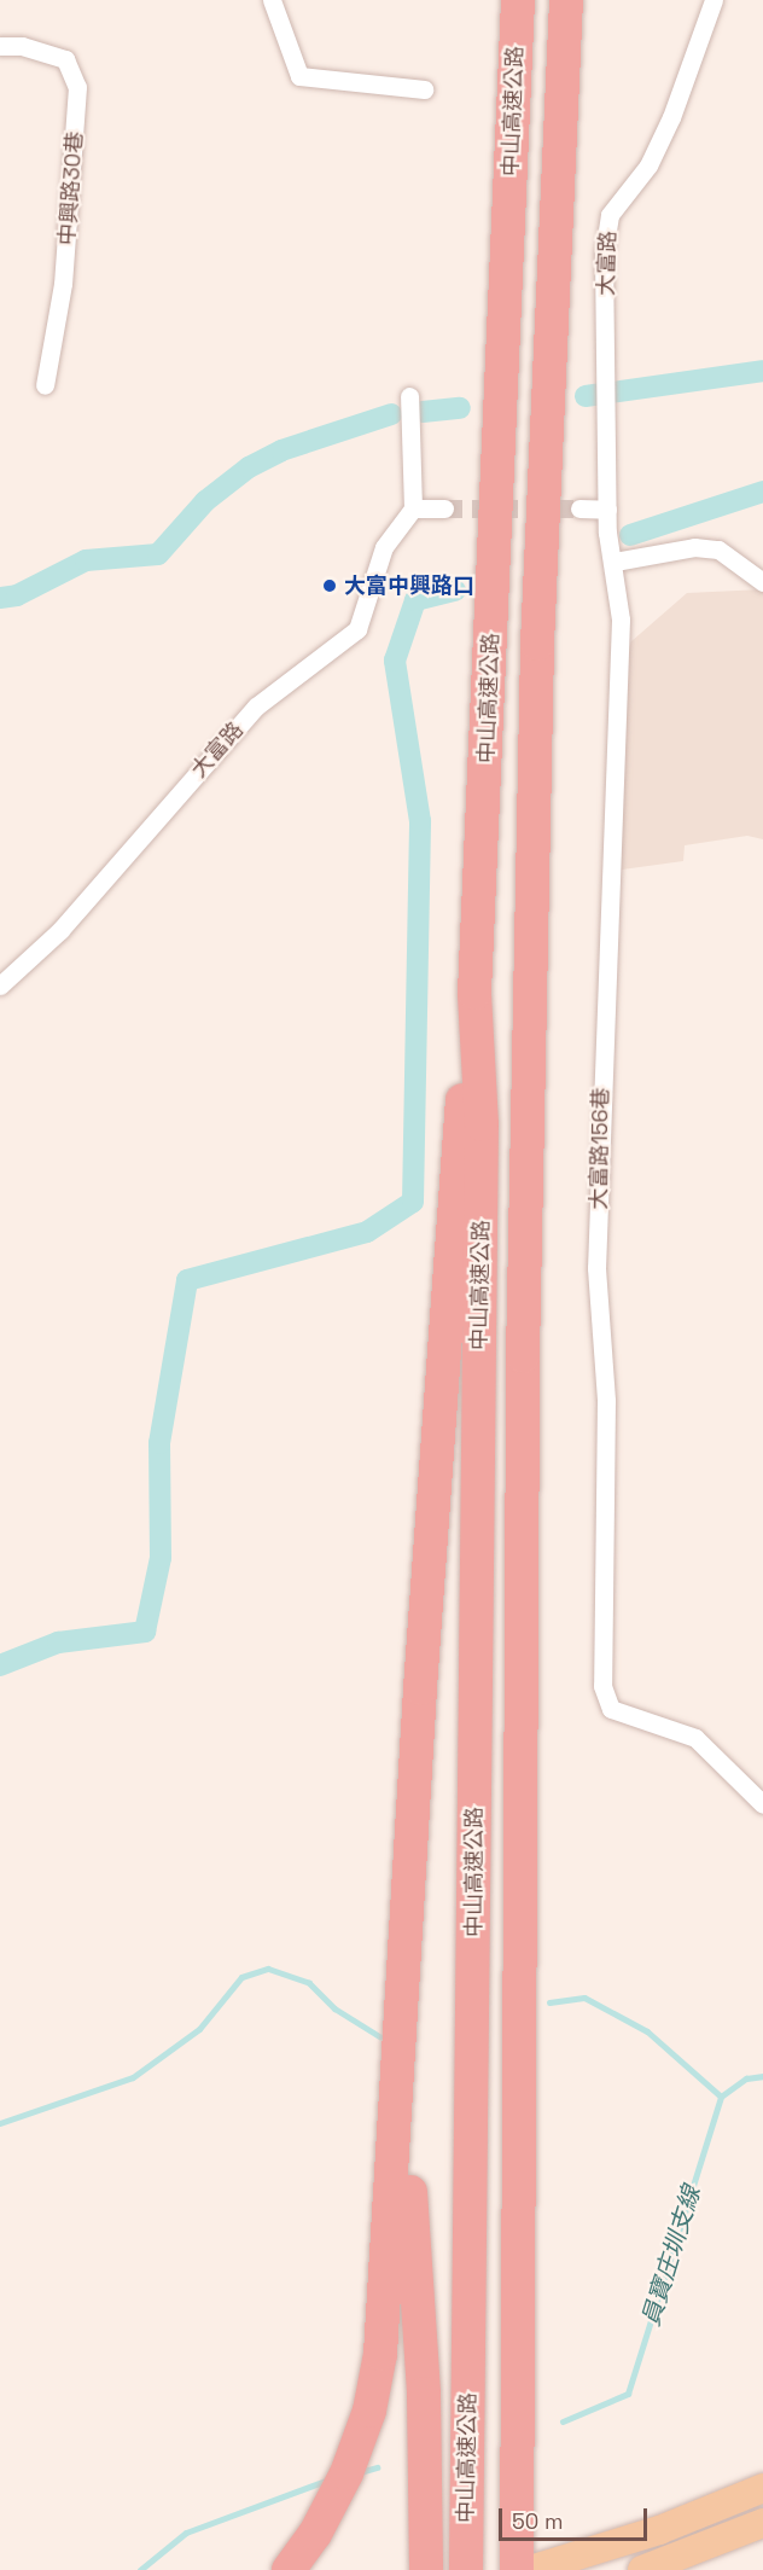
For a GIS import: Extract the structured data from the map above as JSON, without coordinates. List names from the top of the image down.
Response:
{
  "streets": {
    "highway": ["中山高速公路"],
    "street": ["中興路30巷", "大富路", "大富路156巷"]
  },
  "crossings": [
    ["大富路", "大富路156巷"]
  ],
  "water": ["員寶庄圳支線"],
  "places": ["大富中興路口"],
  "scale_bar": "50 m"
}
